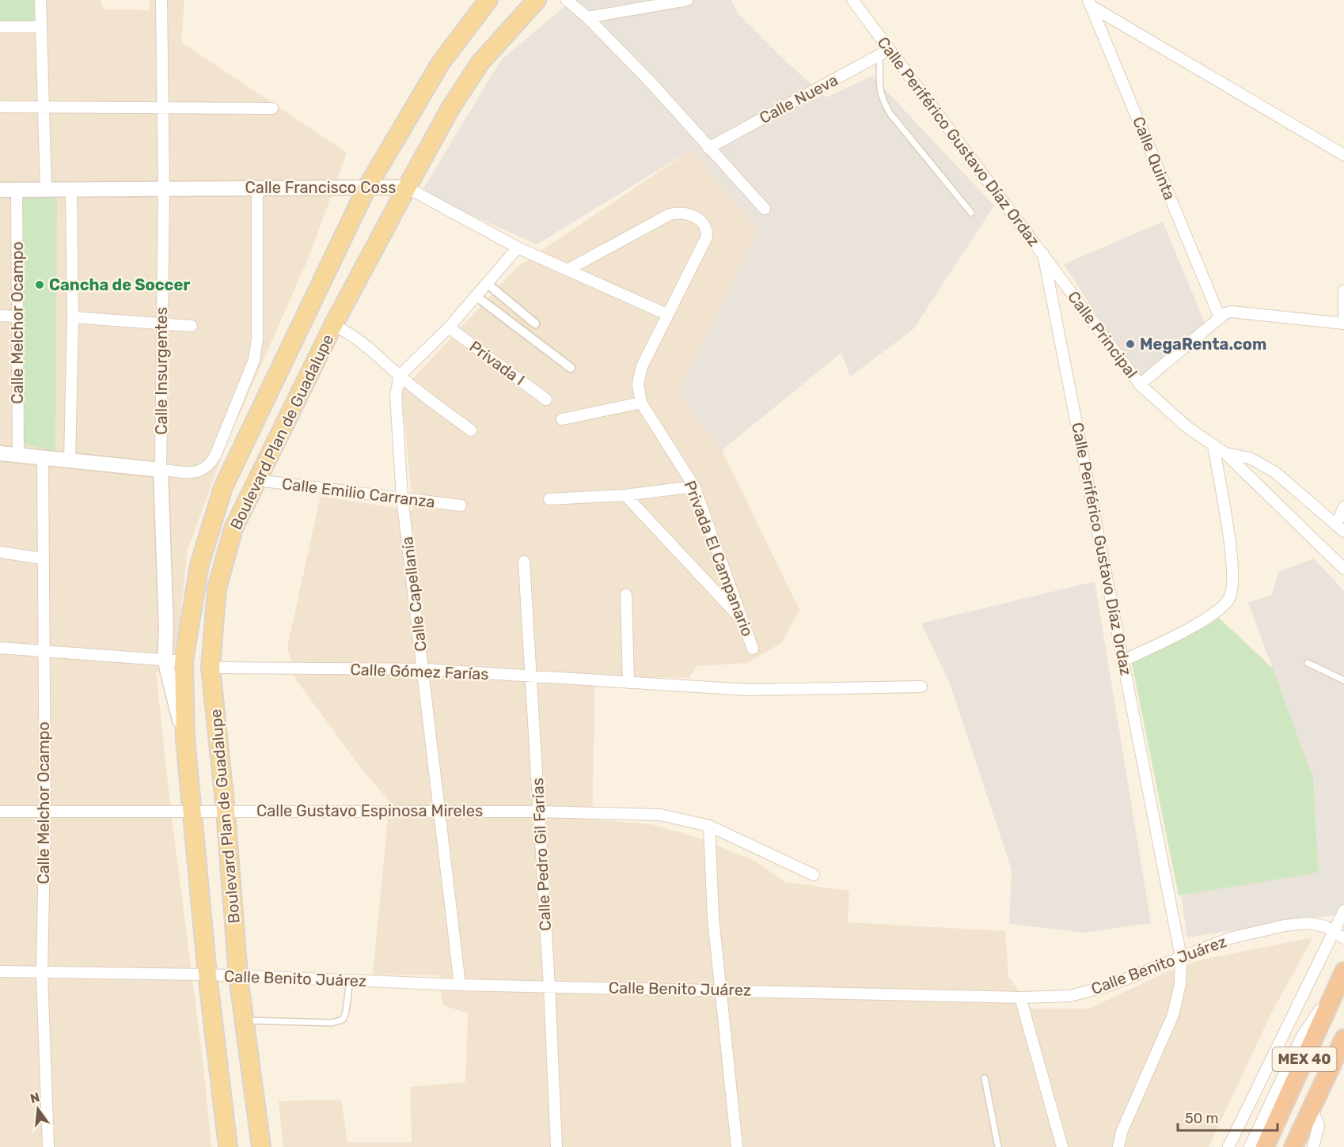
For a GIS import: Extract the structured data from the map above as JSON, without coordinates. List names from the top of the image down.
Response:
{
  "streets": {
    "highway": ["MEX 40"],
    "main road": ["Boulevard Plan de Guadalupe"],
    "street": [
      "Calle Nueva",
      "Calle Periférico Gustavo Díaz Ordaz",
      "Calle Quinta",
      "Calle Francisco Coss",
      "Calle Melchor Ocampo",
      "Calle Principal",
      "Privada I",
      "Calle Insurgentes",
      "Calle Emilio Carranza",
      "Privada El Campanario",
      "Calle Capellanía",
      "Calle Gómez Farías",
      "Calle Gustavo Espinosa Mireles",
      "Calle Pedro Gil Farías",
      "Calle Benito Juárez"
    ]
  },
  "crossings": [
    ["Calle Nueva", "Calle Periférico Gustavo Díaz Ordaz"],
    ["Calle Periférico Gustavo Díaz Ordaz", "Calle Principal"],
    ["Calle Periférico Gustavo Díaz Ordaz", "Calle Benito Juárez"],
    ["Calle Francisco Coss", "Calle Melchor Ocampo"],
    ["Calle Francisco Coss", "Calle Insurgentes"],
    ["Calle Francisco Coss", "Boulevard Plan de Guadalupe"],
    ["Calle Francisco Coss", "Privada El Campanario"],
    ["Calle Melchor Ocampo", "Calle Gustavo Espinosa Mireles"],
    ["Calle Melchor Ocampo", "Calle Benito Juárez"],
    ["Calle Insurgentes", "Boulevard Plan de Guadalupe"],
    ["Boulevard Plan de Guadalupe", "Calle Emilio Carranza"],
    ["Boulevard Plan de Guadalupe", "Calle Gómez Farías"],
    ["Boulevard Plan de Guadalupe", "Calle Gustavo Espinosa Mireles"],
    ["Boulevard Plan de Guadalupe", "Calle Benito Juárez"],
    ["Calle Emilio Carranza", "Calle Capellanía"],
    ["Calle Capellanía", "Calle Gómez Farías"],
    ["Calle Capellanía", "Calle Gustavo Espinosa Mireles"],
    ["Calle Capellanía", "Calle Benito Juárez"],
    ["Calle Gómez Farías", "Calle Pedro Gil Farías"],
    ["Calle Gustavo Espinosa Mireles", "Calle Pedro Gil Farías"],
    ["Calle Pedro Gil Farías", "Calle Benito Juárez"]
  ],
  "places": ["Cancha de Soccer", "MegaRenta.com"],
  "scale_bar": "50 m",
  "north": "top"
}
